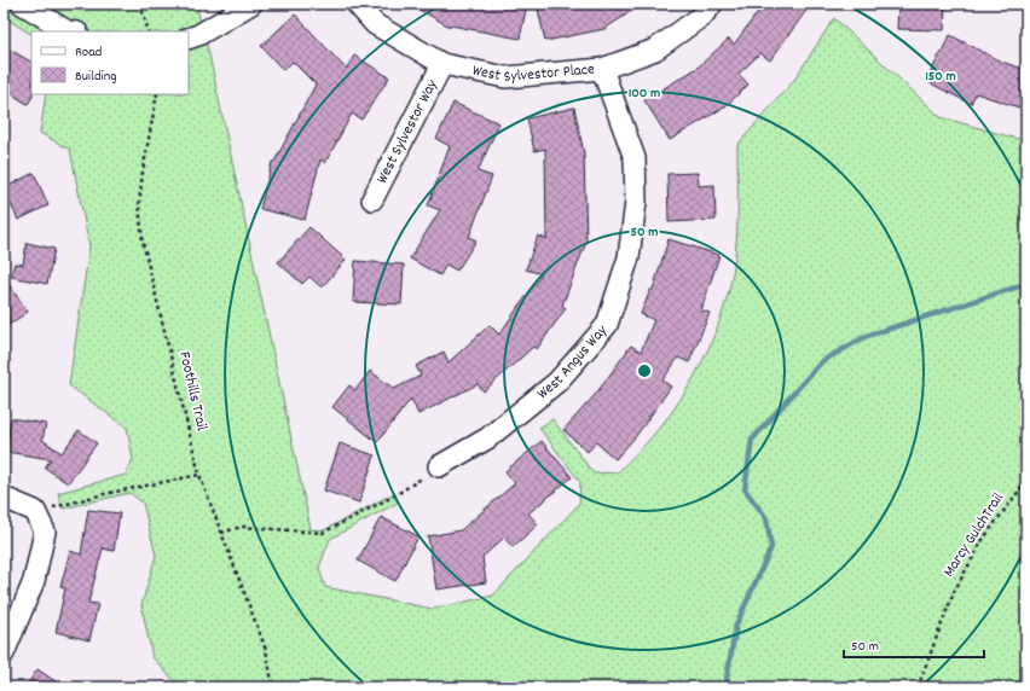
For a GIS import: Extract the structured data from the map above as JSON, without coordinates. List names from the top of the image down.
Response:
{
  "streets": {
    "street": ["West Sylvestor Place", "West Sylvestor Way", "West Angus Way"],
    "path": ["Foothills Trail", "Marcy GulchTrail"]
  },
  "crossings": [
    ["West Sylvestor Place", "West Sylvestor Way"],
    ["West Sylvestor Place", "West Angus Way"]
  ],
  "legend": ["Road", "Building"],
  "scale_bar": "50 m",
  "rings": ["150 m", "100 m", "50 m"]
}
